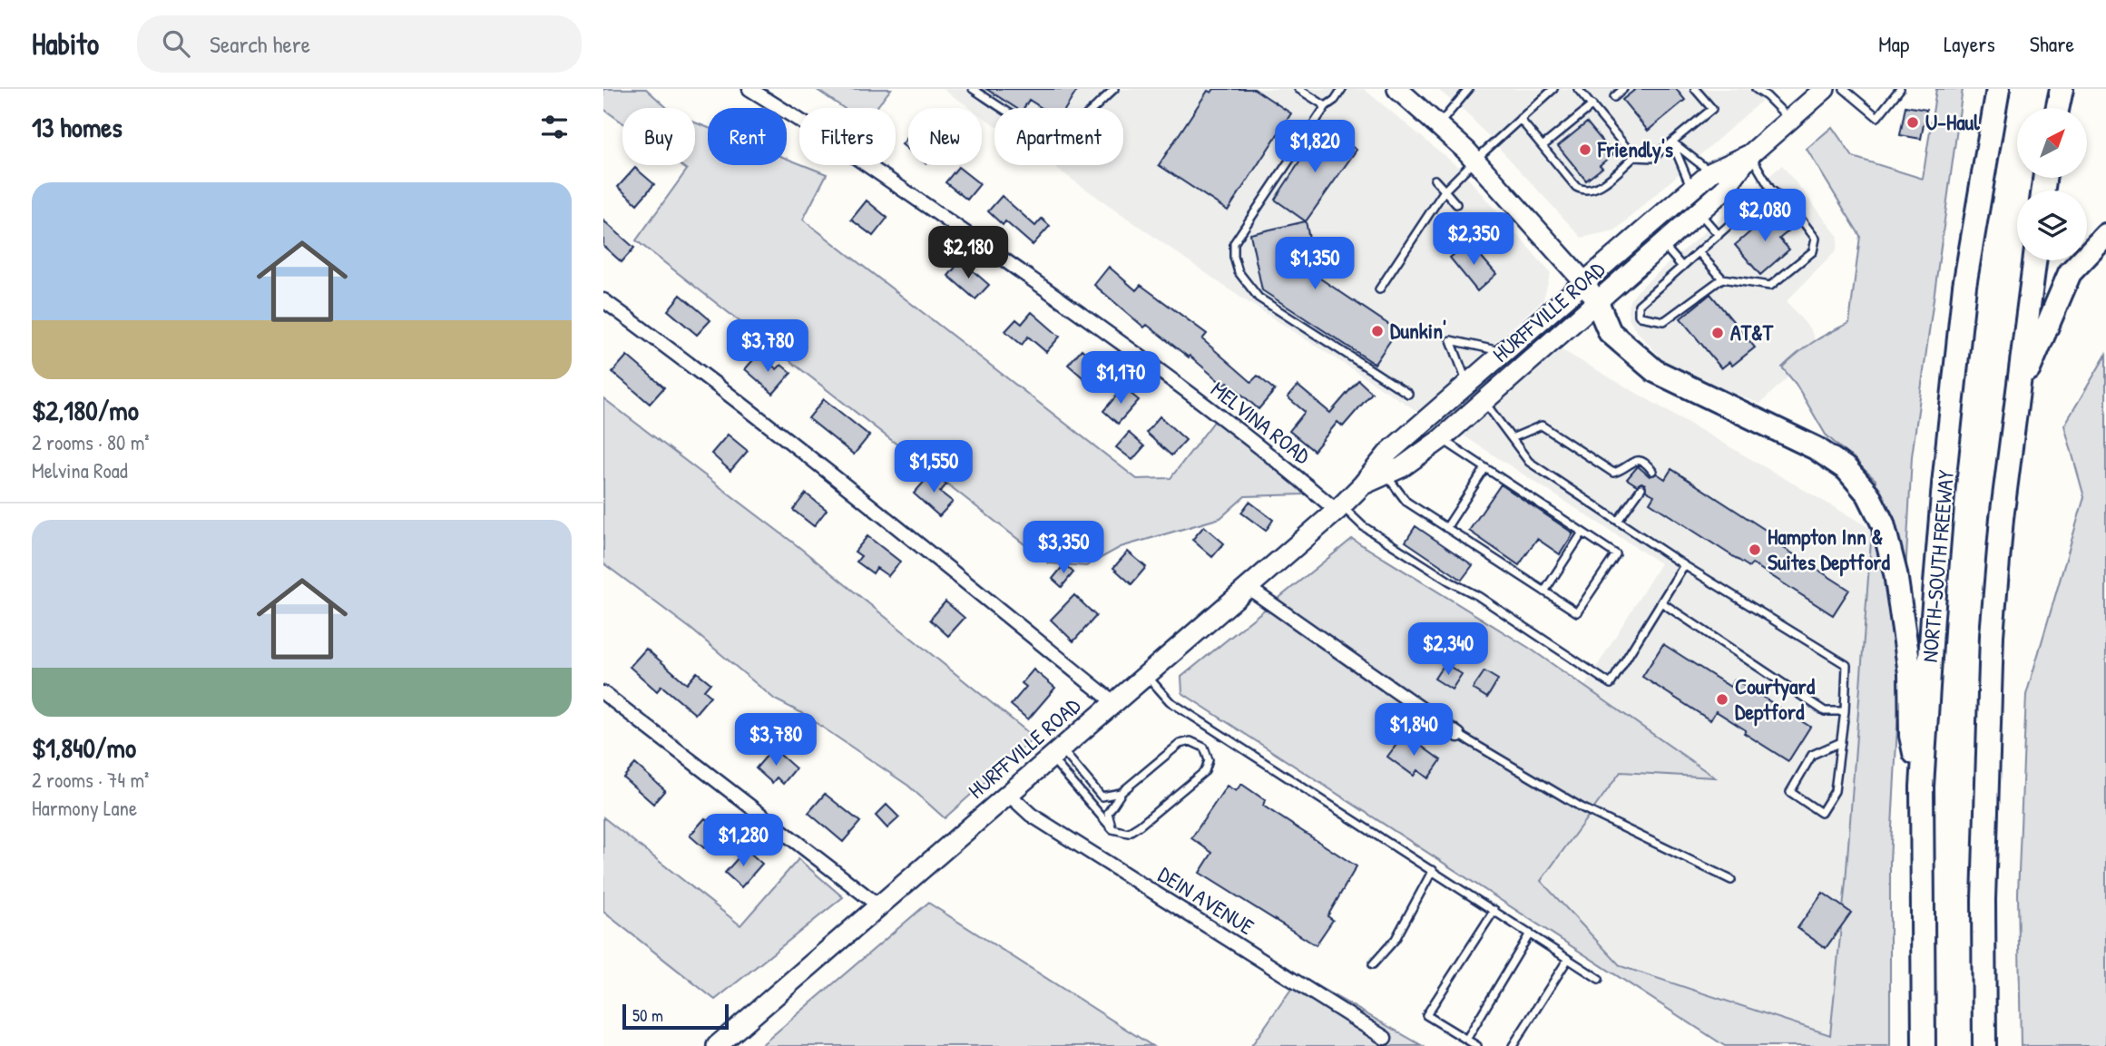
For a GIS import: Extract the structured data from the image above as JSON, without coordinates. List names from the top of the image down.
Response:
{
  "streets": {
    "highway": ["NORTH-SOUTH FREEWAY"],
    "main road": ["HURFFVILLE ROAD"],
    "street": ["MELVINA ROAD", "DEIN AVENUE"]
  },
  "crossings": [
    ["HURFFVILLE ROAD", "MELVINA ROAD"],
    ["HURFFVILLE ROAD", "DEIN AVENUE"]
  ],
  "places": [
    "U-Haul",
    "Friendly's",
    "Dunkin'",
    "AT&T",
    "Hampton Inn & Suites Deptford",
    "Courtyard Deptford"
  ],
  "scale_bar": "50 m",
  "north": "top right",
  "page": {
    "header": "Habito",
    "search": "Search here",
    "nav": ["Map", "Layers", "Share"],
    "heading": "13 homes",
    "chip": [
      "Buy",
      "Rent",
      "Filters",
      "New",
      "Apartment"
    ],
    "price": [
      "$1,820",
      "$2,080",
      "$2,350",
      "$2,180",
      "$1,350",
      "$3,780",
      "$1,170",
      "$1,550",
      "$3,350",
      "$2,340",
      "$1,840",
      "$3,780",
      "$1,280"
    ],
    "list": [
      {
        "name": "$2,180/mo",
        "note": "2 rooms · 80 m² · Melvina Road"
      },
      {
        "name": "$1,840/mo",
        "note": "2 rooms · 74 m² · Harmony Lane"
      }
    ],
    "scale": "50 m"
  }
}
